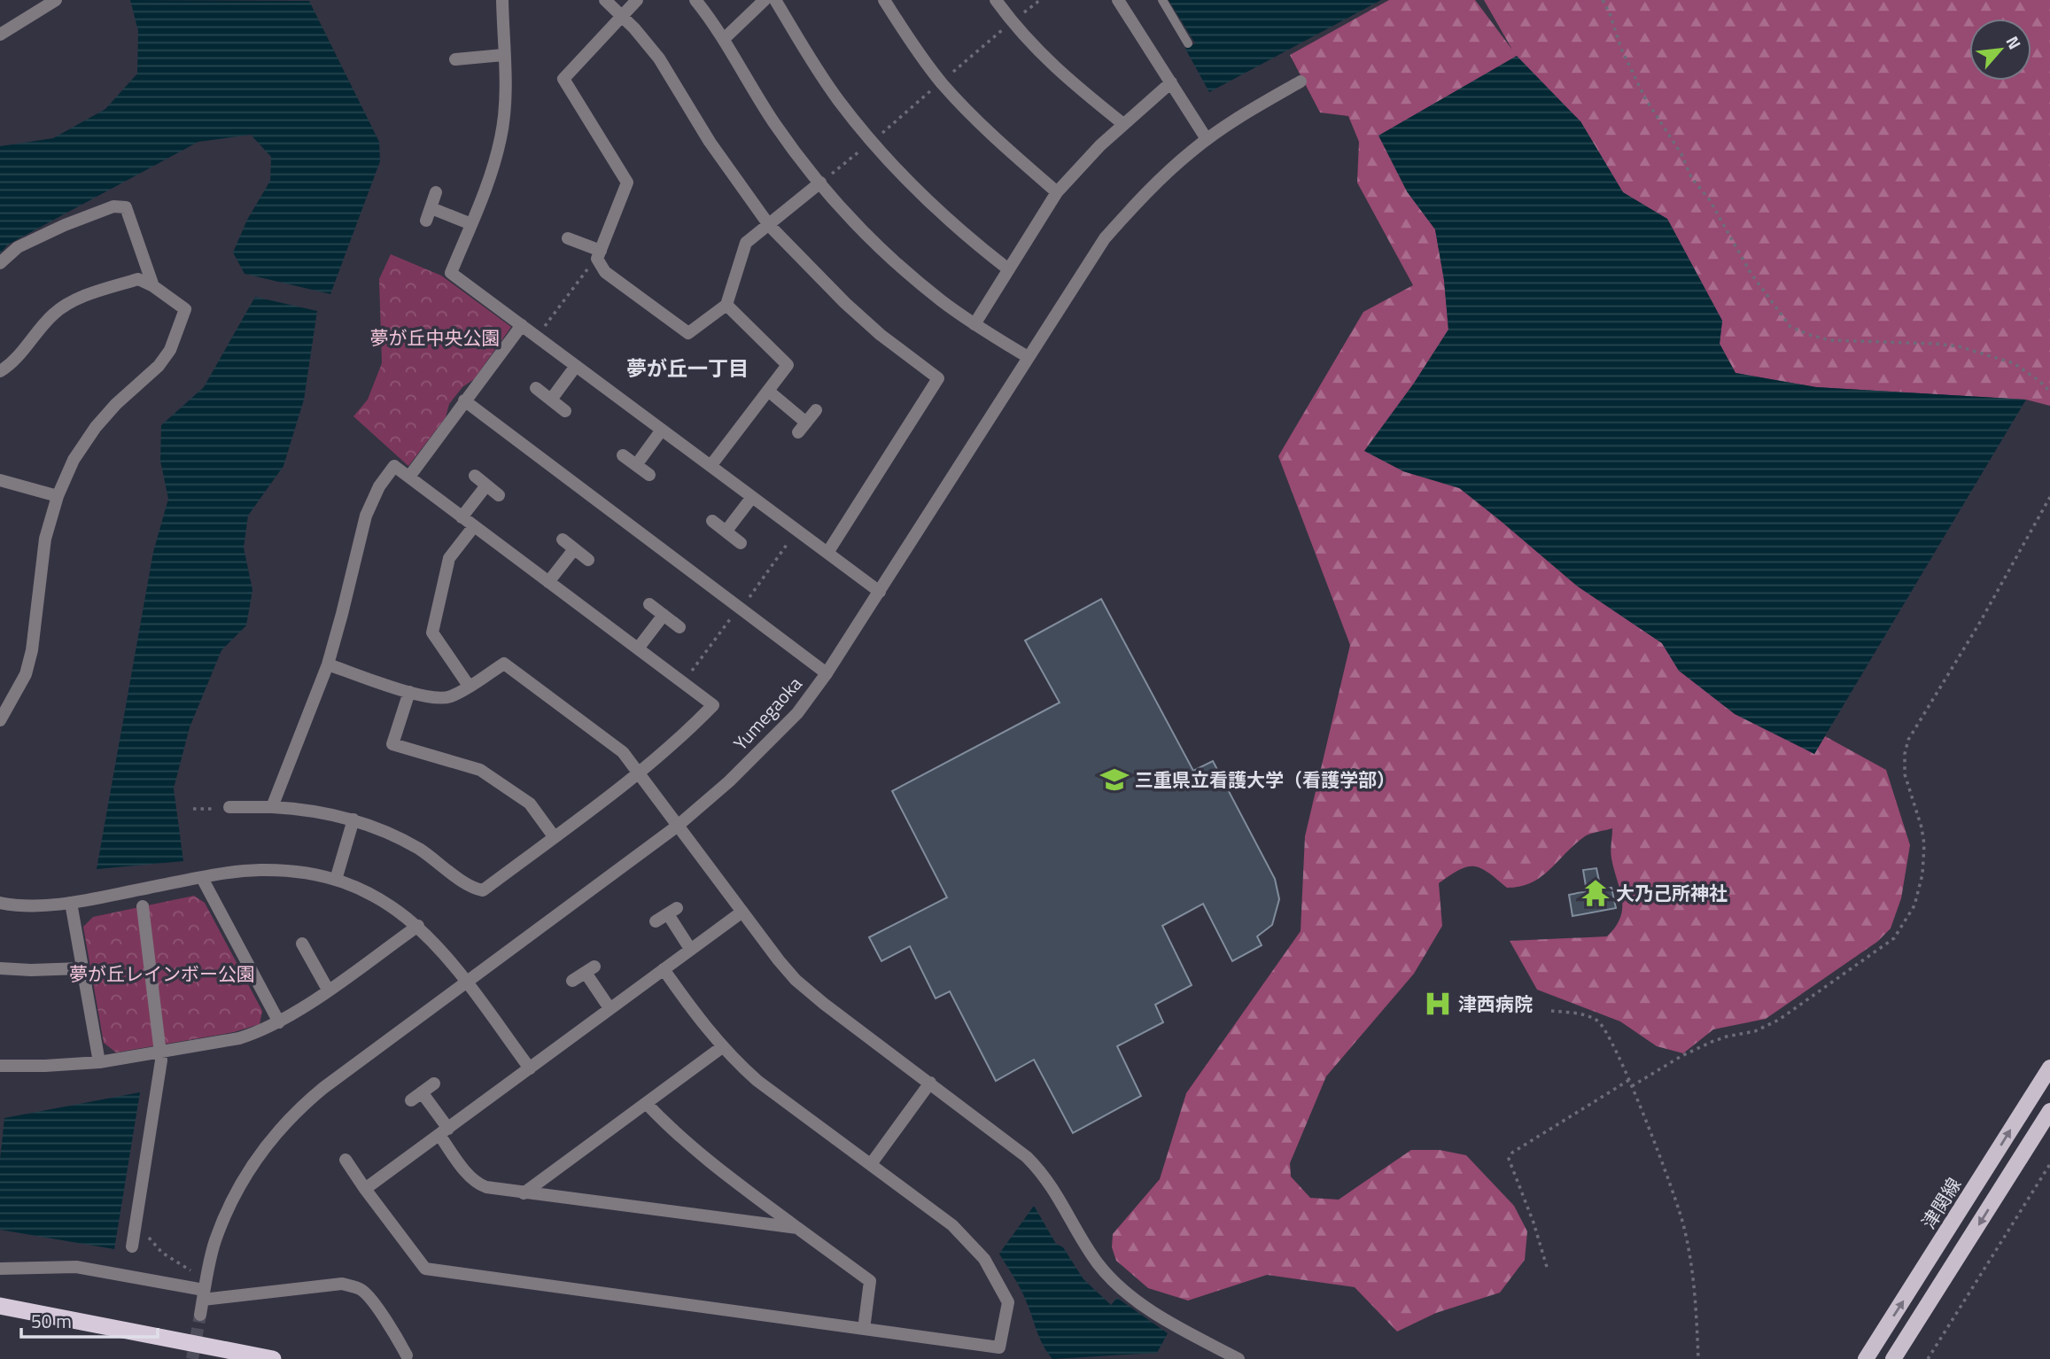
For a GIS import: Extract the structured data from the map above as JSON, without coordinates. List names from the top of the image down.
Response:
{
  "streets": {
    "main road": ["津関線"],
    "street": ["Yumegaoka"]
  },
  "districts": ["夢が丘一丁目"],
  "parks": ["夢が丘中央公園", "夢が丘レインボー公園"],
  "places": {
    "school or university": ["三重県立看護大学（看護学部）"],
    "temple": ["大乃己所神社"],
    "hospital": ["津西病院"]
  },
  "scale_bar": "50 m",
  "north": "top right"
}
